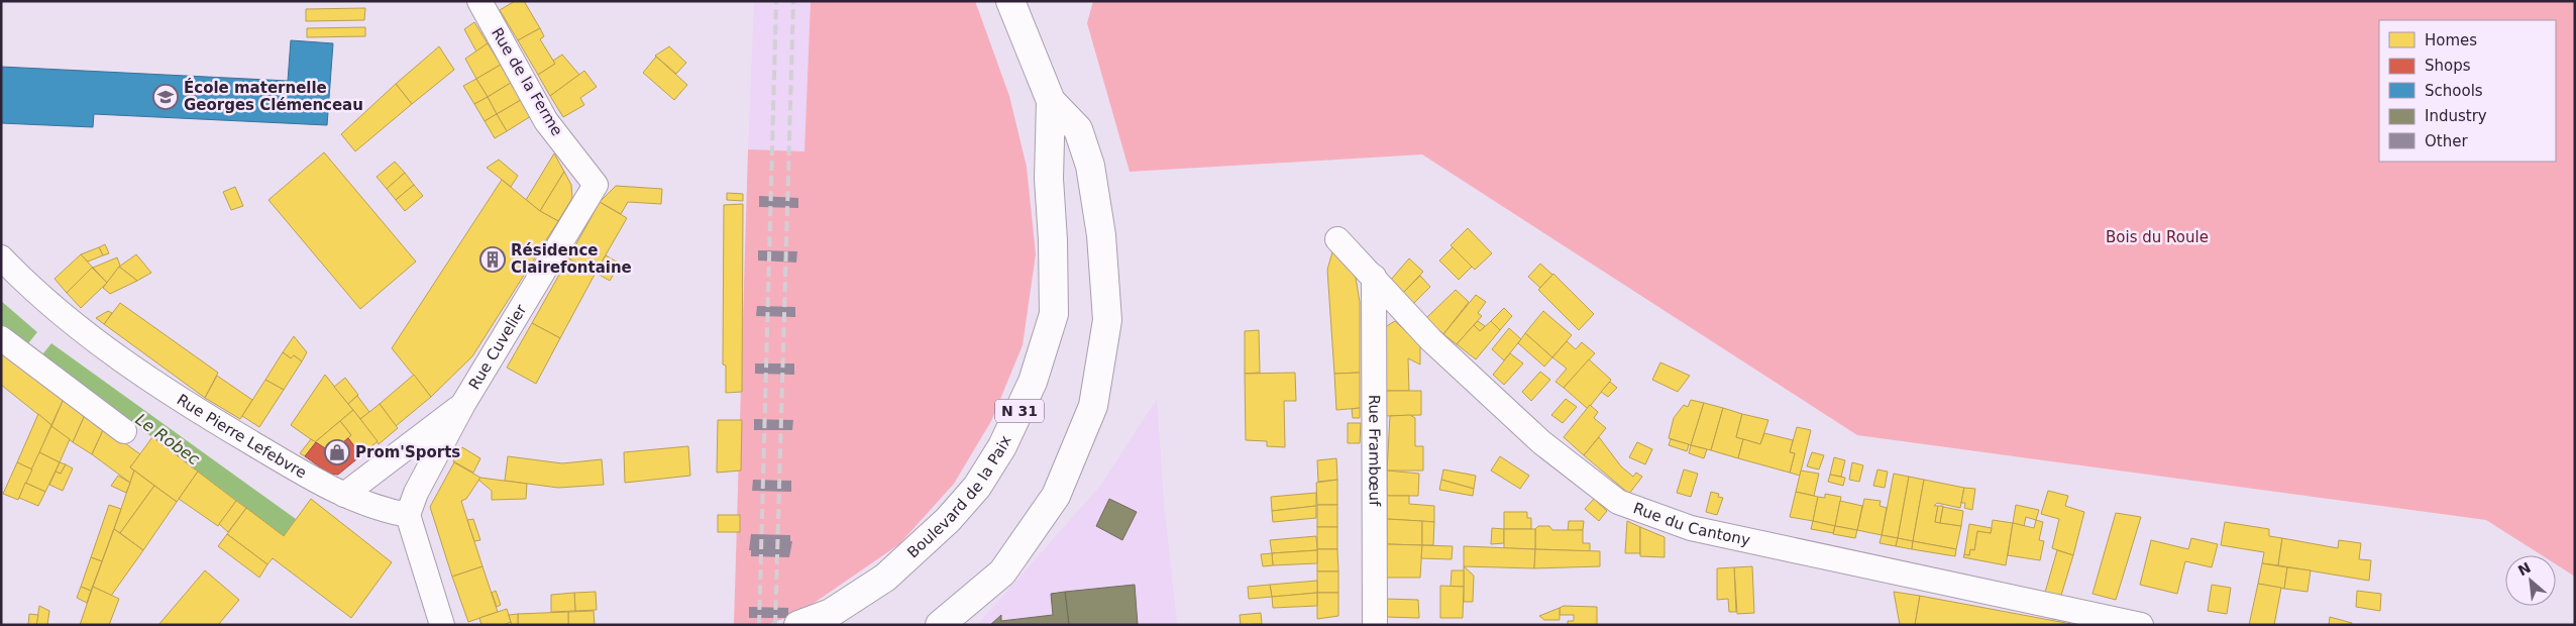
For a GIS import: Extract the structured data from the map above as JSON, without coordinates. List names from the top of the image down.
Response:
{
  "streets": {
    "main road": ["N 31", "Boulevard de la Paix"],
    "street": [
      "Rue de la Ferme",
      "Rue Cuvelier",
      "Rue Pierre Lefebvre",
      "Rue Frambœuf",
      "Rue du Cantony"
    ]
  },
  "crossings": [
    ["Rue de la Ferme", "Rue Cuvelier"],
    ["Rue Cuvelier", "Rue Pierre Lefebvre"],
    ["Rue Frambœuf", "Rue du Cantony"]
  ],
  "water": ["Le Robec"],
  "parks": ["Bois du Roule"],
  "places": {
    "school or university": ["École maternelle Georges Clémenceau"],
    "building": ["Résidence Clairefontaine"],
    "shop": ["Prom'Sports"]
  },
  "legend": [
    "Homes",
    "Shops",
    "Schools",
    "Industry",
    "Other"
  ],
  "north": "top left"
}
